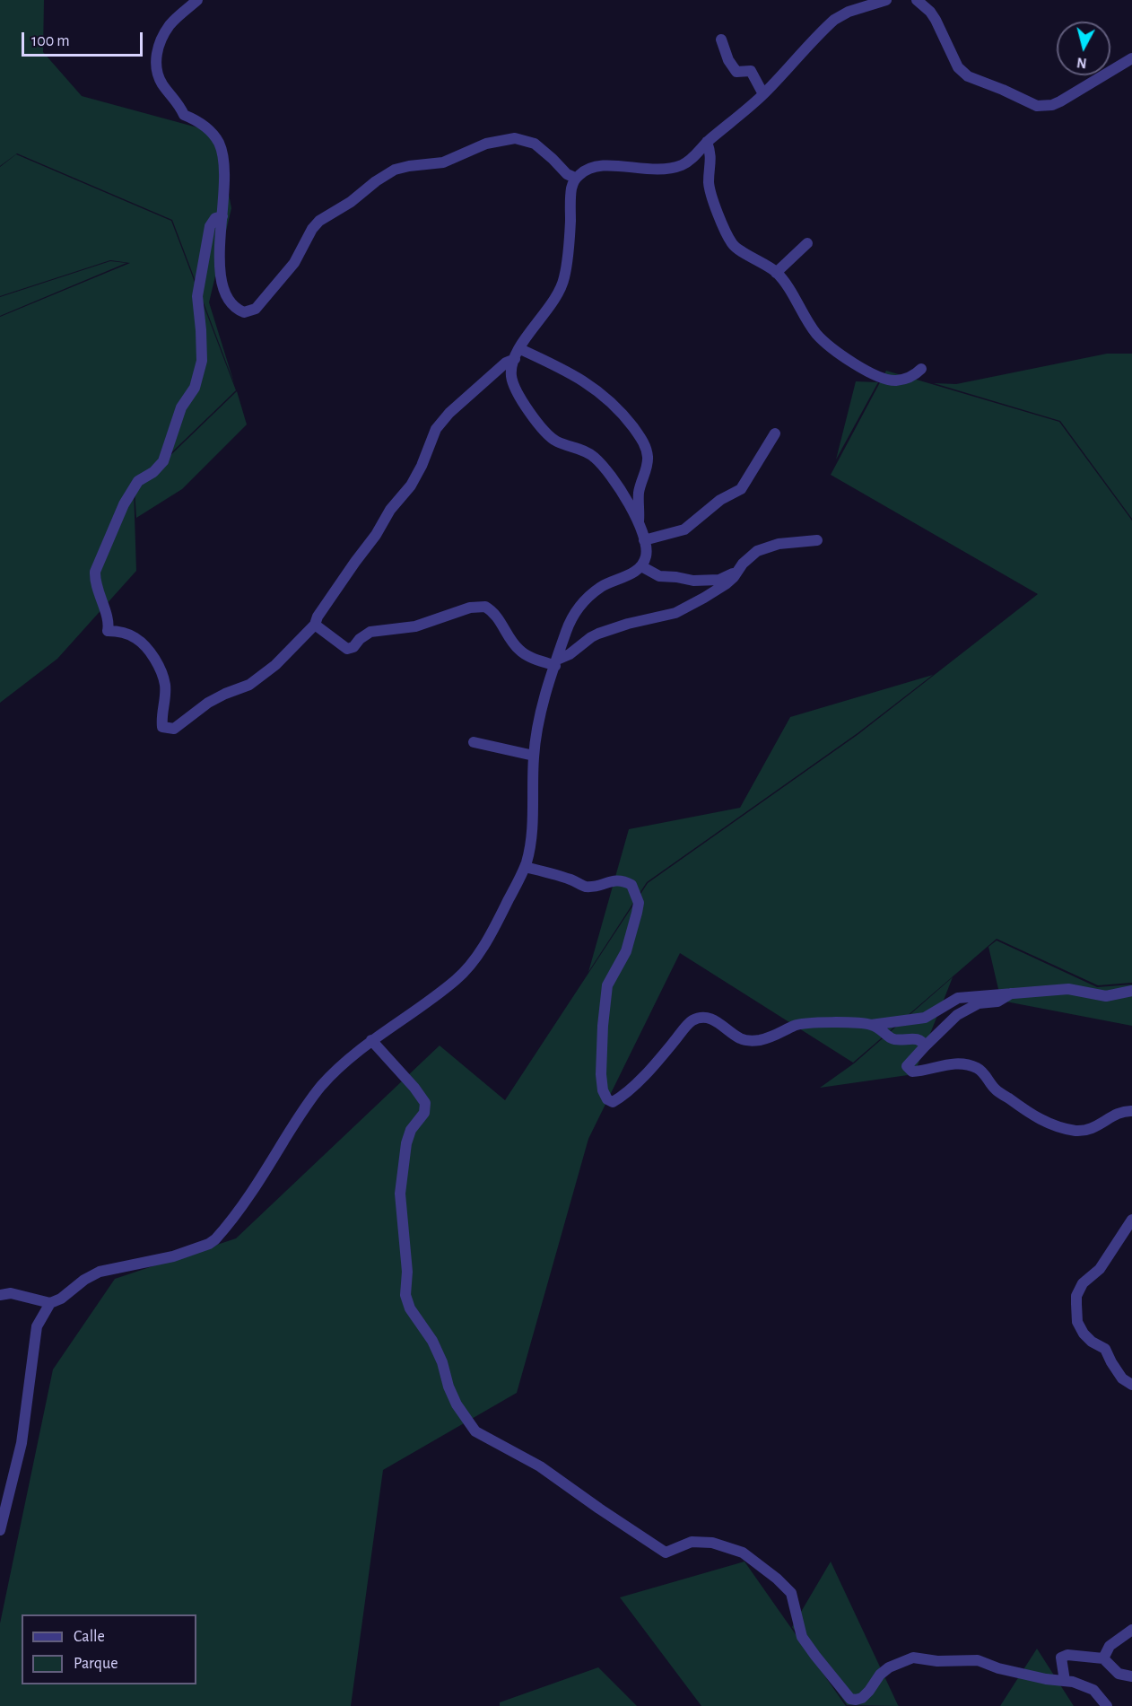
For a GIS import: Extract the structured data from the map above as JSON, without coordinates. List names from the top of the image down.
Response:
{
  "legend": ["Calle", "Parque"],
  "scale_bar": "100 m",
  "north": "bottom"
}
